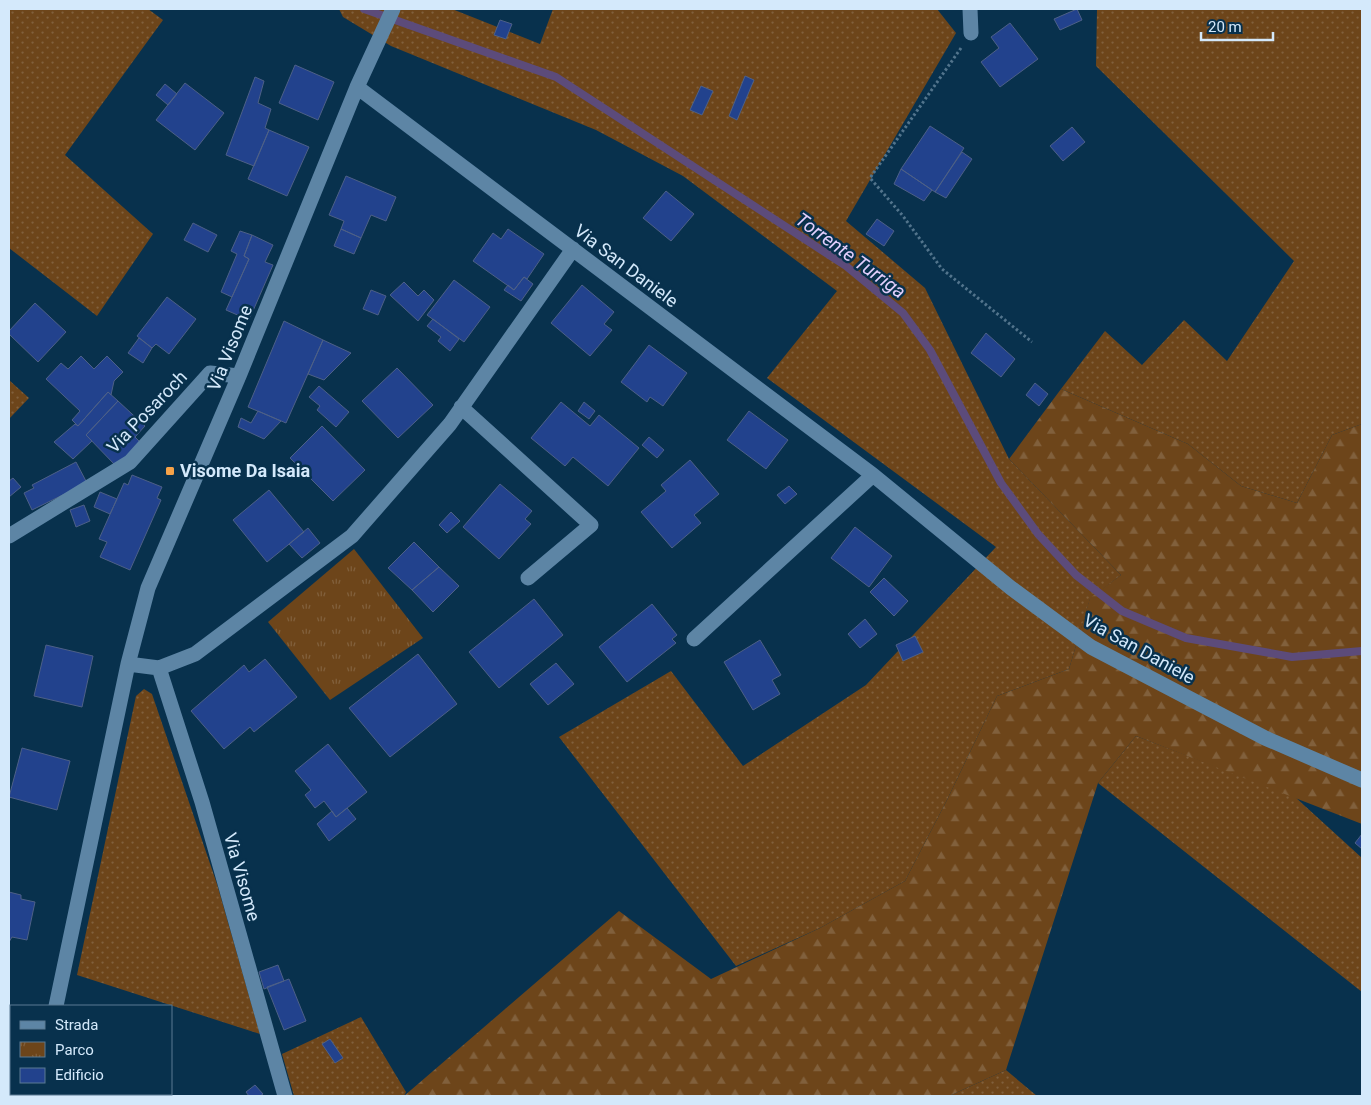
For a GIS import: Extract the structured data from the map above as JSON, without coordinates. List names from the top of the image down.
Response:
{
  "streets": {
    "street": ["Via San Daniele", "Via Visome", "Via Posaroch"]
  },
  "crossings": [
    ["Via San Daniele", "Via Visome"],
    ["Via Visome", "Via Posaroch"]
  ],
  "water": ["Torrente Turriga"],
  "places": {
    "transit": ["Visome Da Isaia"]
  },
  "legend": ["Strada", "Parco", "Edificio"],
  "scale_bar": "20 m"
}
